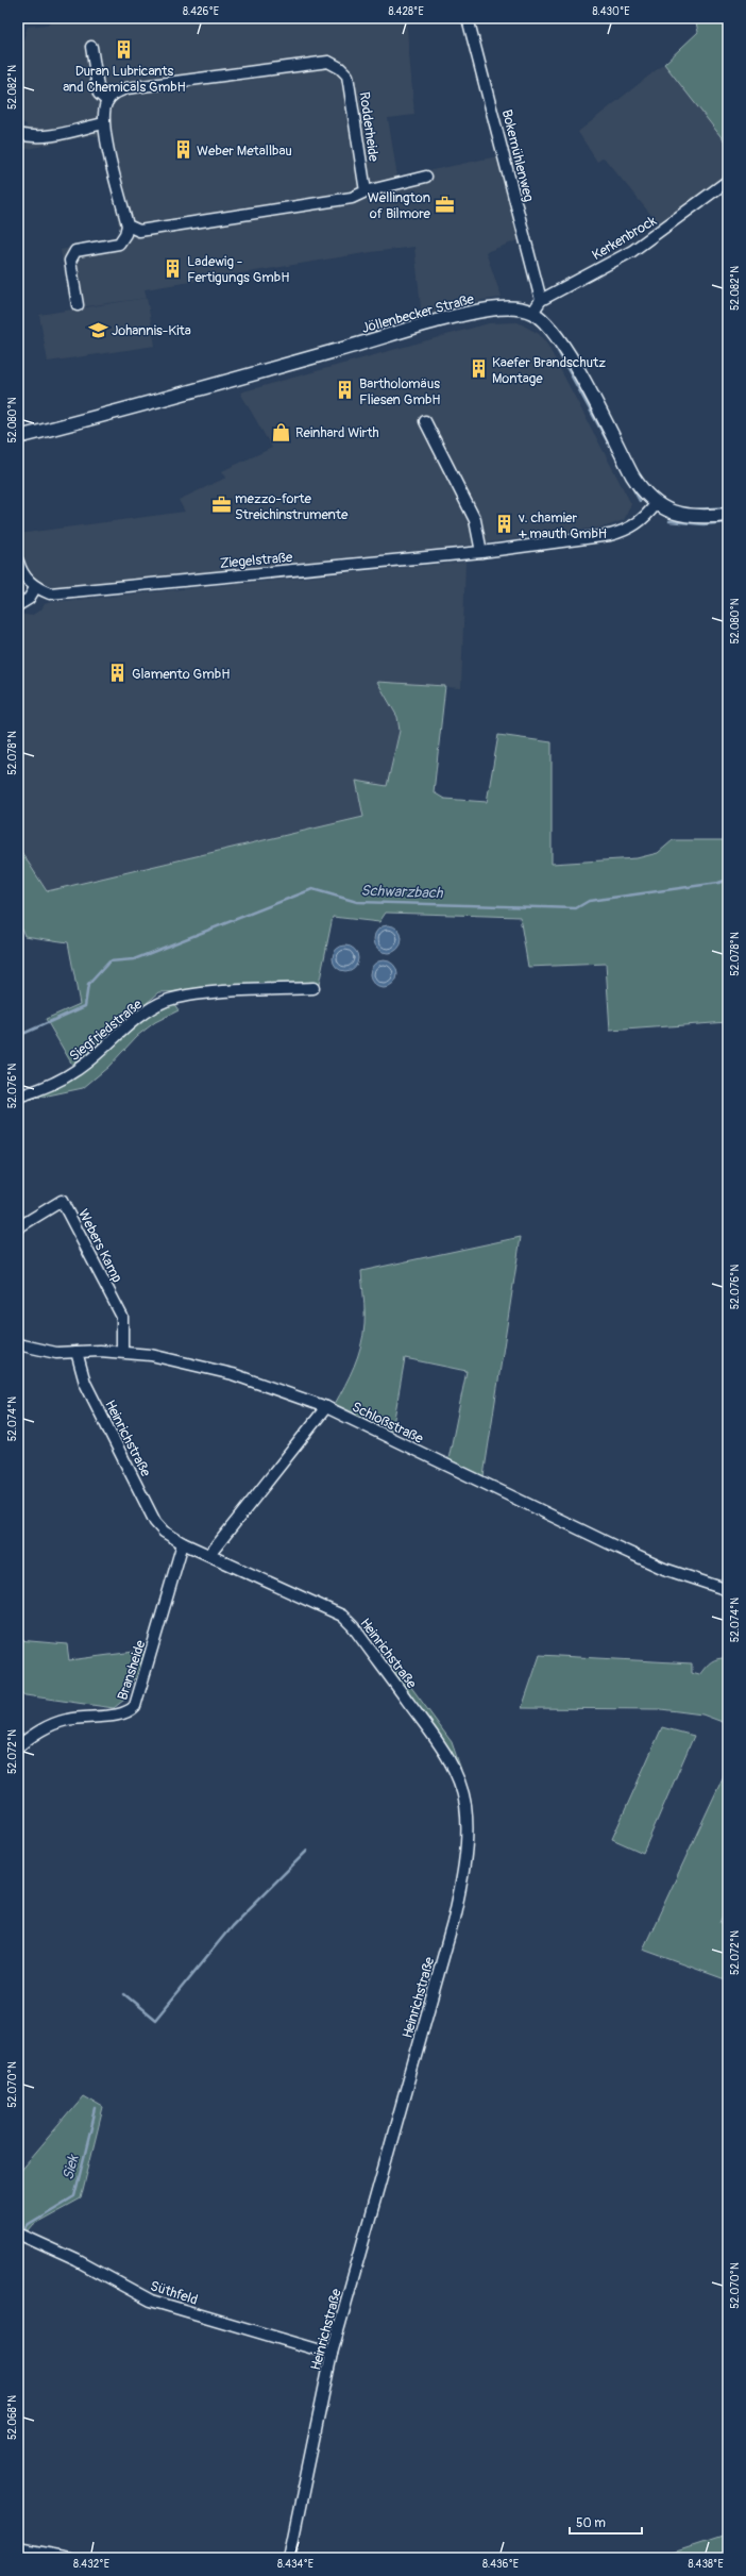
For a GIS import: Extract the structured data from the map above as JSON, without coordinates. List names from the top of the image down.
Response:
{
  "streets": {
    "street": [
      "Rodderheide",
      "Bokemühlenweg",
      "Kerkenbrock",
      "Jöllenbecker Straße",
      "Ziegelstraße",
      "Siegfriedstraße",
      "Webers Kamp",
      "Schloßstraße",
      "Heinrichstraße",
      "Bransheide",
      "Süthfeld"
    ]
  },
  "crossings": [
    ["Bokemühlenweg", "Kerkenbrock"],
    ["Kerkenbrock", "Jöllenbecker Straße"],
    ["Jöllenbecker Straße", "Ziegelstraße"],
    ["Webers Kamp", "Schloßstraße"],
    ["Schloßstraße", "Heinrichstraße"],
    ["Heinrichstraße", "Bransheide"],
    ["Heinrichstraße", "Süthfeld"]
  ],
  "water": ["Schwarzbach", "Siek"],
  "places": {
    "building": [
      "Duran Lubricants and Chemicals GmbH",
      "Weber Metallbau",
      "Ladewig - Fertigungs GmbH",
      "Kaefer Brandschutz Montage",
      "Bartholomäus Fliesen GmbH",
      "v. chamier + mauth GmbH",
      "Glamento GmbH"
    ],
    "office": ["Wellington of Bilmore", "mezzo-forte Streichinstrumente"],
    "school or university": ["Johannis-Kita"],
    "shop": ["Reinhard Wirth"]
  },
  "scale_bar": "50 m",
  "coordinates": [
    "8.426°E",
    "8.428°E",
    "8.430°E",
    "52.082°N",
    "52.080°N",
    "52.078°N",
    "52.076°N",
    "52.074°N",
    "52.072°N",
    "52.070°N",
    "52.068°N",
    "8.432°E",
    "8.434°E",
    "8.436°E",
    "8.438°E"
  ]
}
